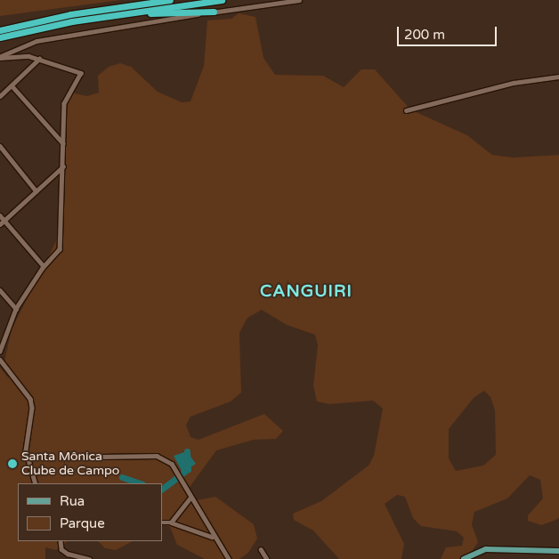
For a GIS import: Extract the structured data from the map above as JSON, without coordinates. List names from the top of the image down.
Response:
{
  "districts": ["CANGUIRI"],
  "places": ["Santa Mônica Clube de Campo"],
  "legend": ["Rua", "Parque"],
  "scale_bar": "200 m"
}
